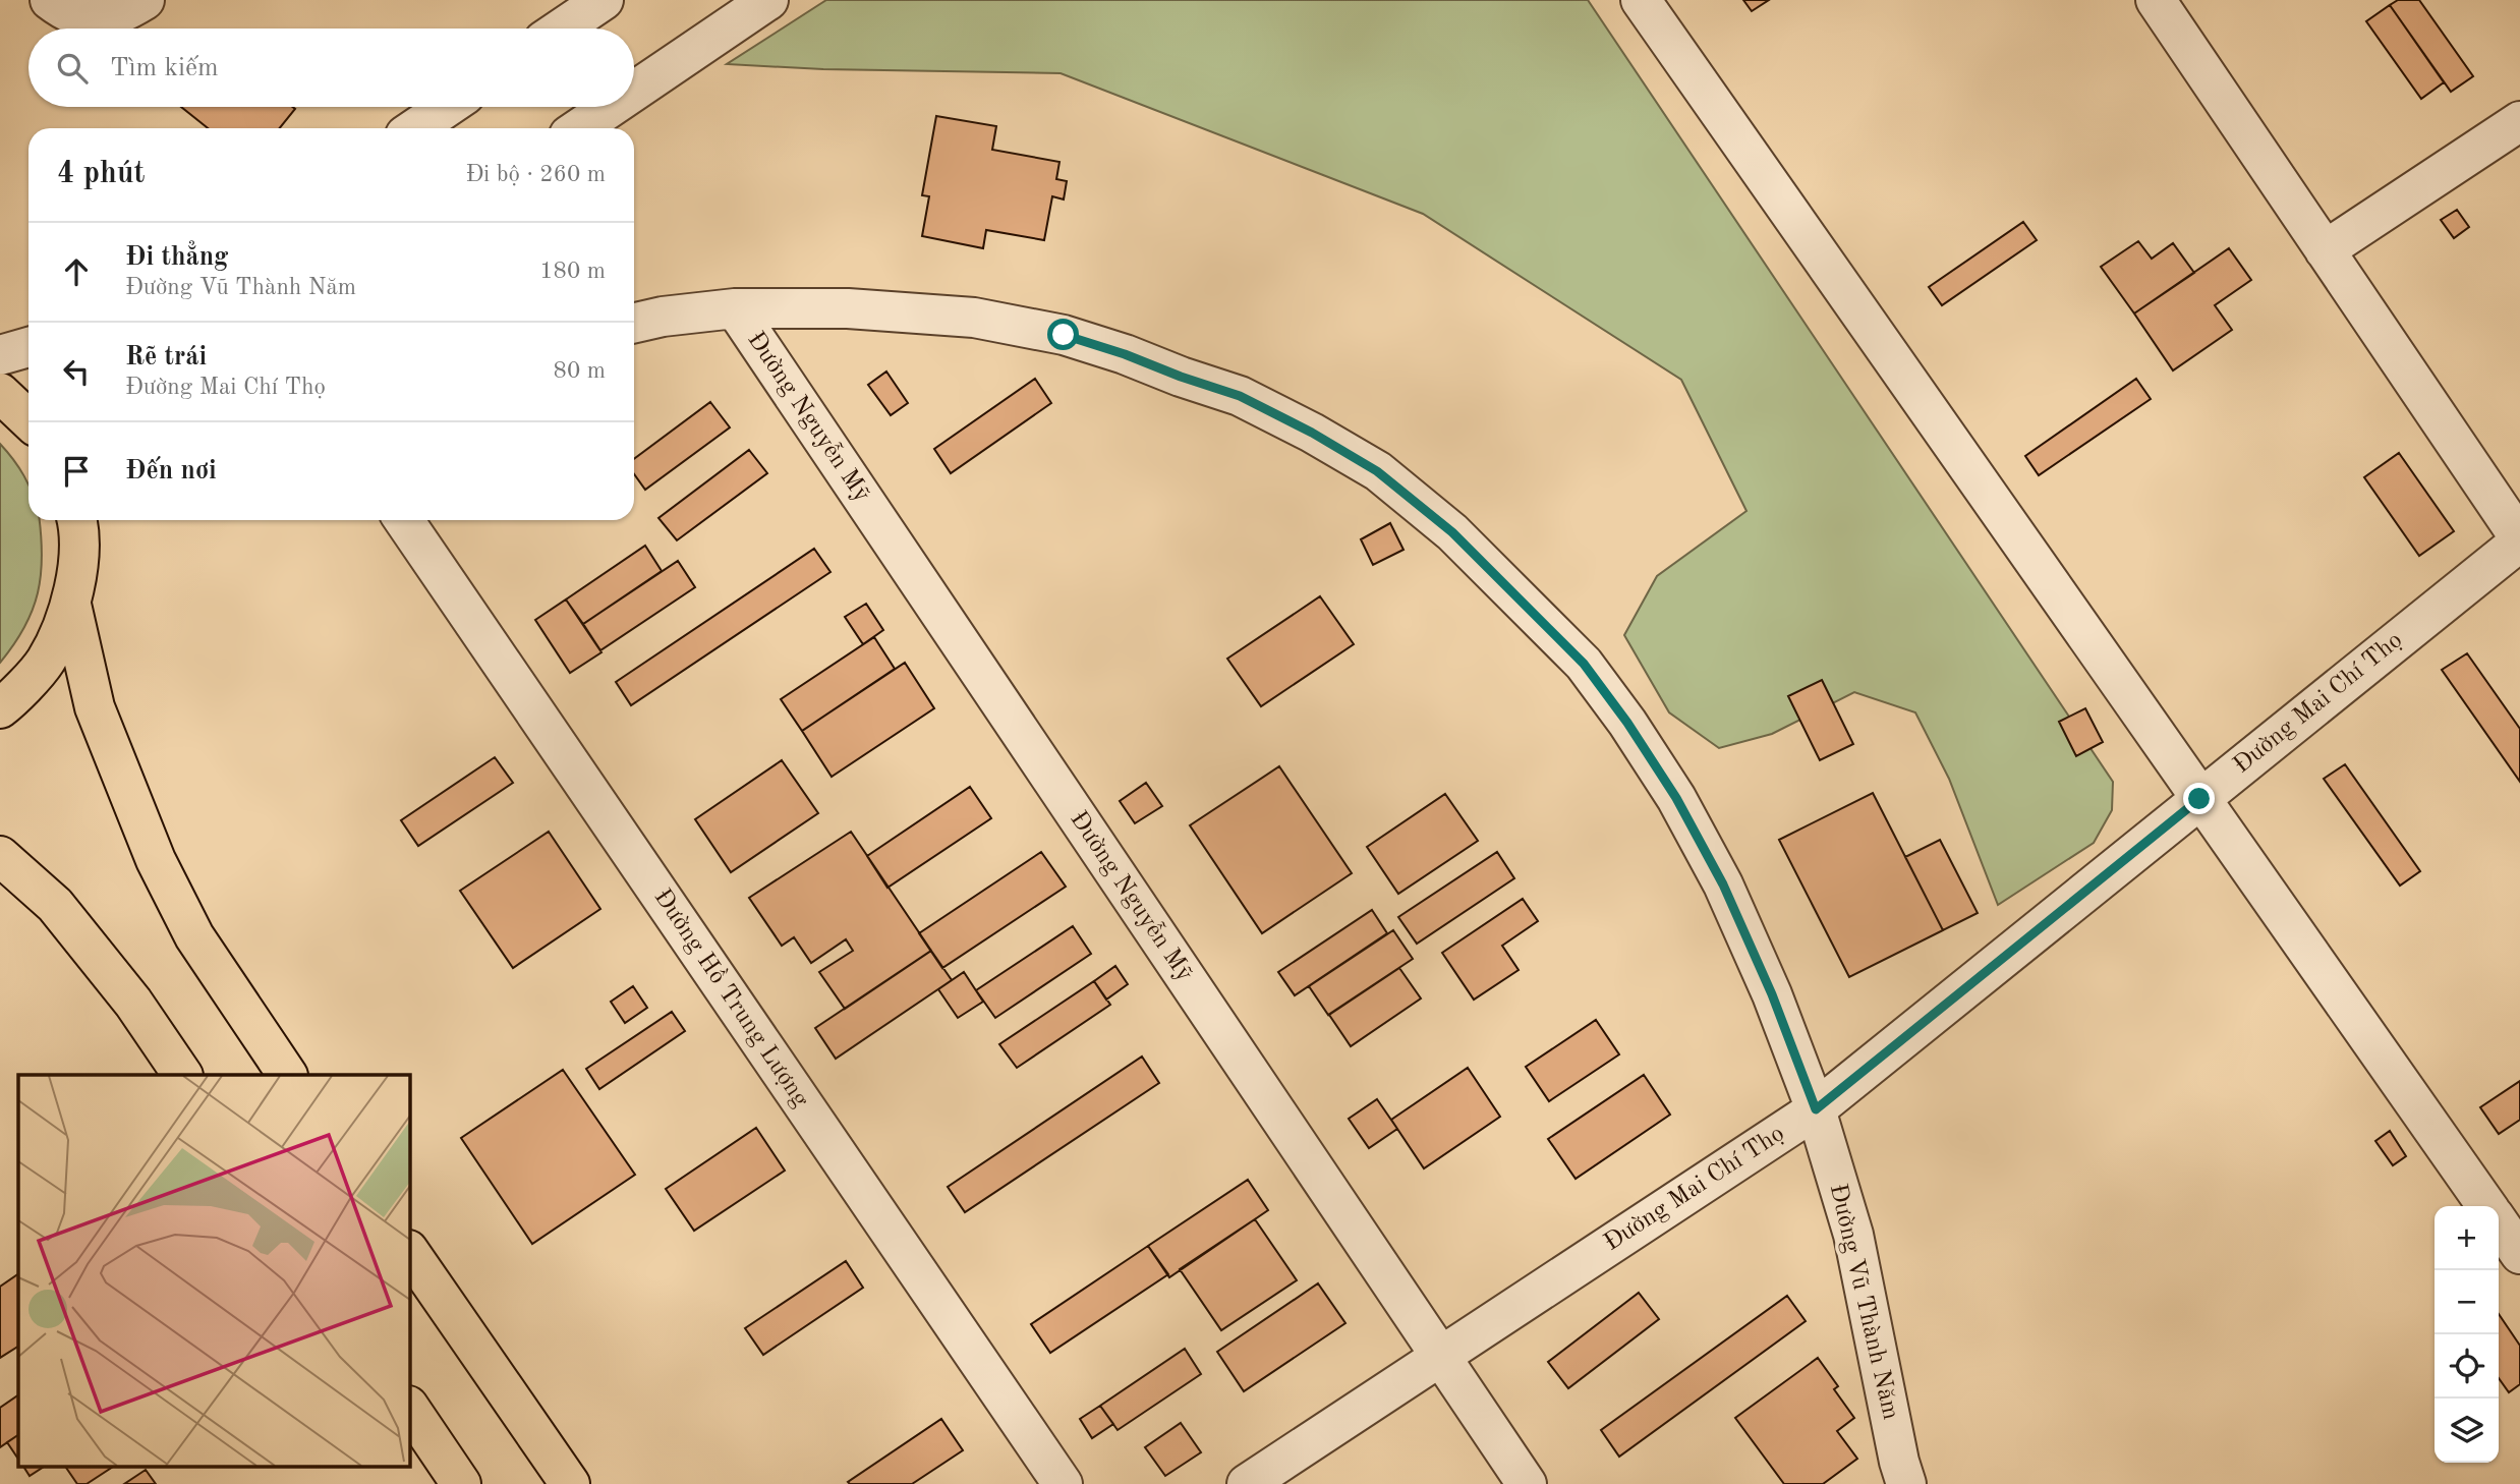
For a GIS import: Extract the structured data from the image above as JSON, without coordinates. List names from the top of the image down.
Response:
{
  "streets": {
    "street": [
      "Đường Nguyễn Mỹ",
      "Đường Mai Chí Thọ",
      "Đường Hồ Trung Lượng",
      "Đường Vũ Thành Năm"
    ]
  },
  "crossings": [
    ["Đường Nguyễn Mỹ", "Đường Mai Chí Thọ"],
    ["Đường Nguyễn Mỹ", "Đường Vũ Thành Năm"],
    ["Đường Mai Chí Thọ", "Đường Vũ Thành Năm"]
  ],
  "page": {
    "search": "Tìm kiếm",
    "heading": ["4 phút", "Đi bộ · 260 m"],
    "list": [
      ["Đi thẳng", "Đường Vũ Thành Năm", "180 m"],
      ["Rẽ trái", "Đường Mai Chí Thọ", "80 m"],
      "Đến nơi"
    ],
    "map_buttons": ["+", "−"]
  }
}
